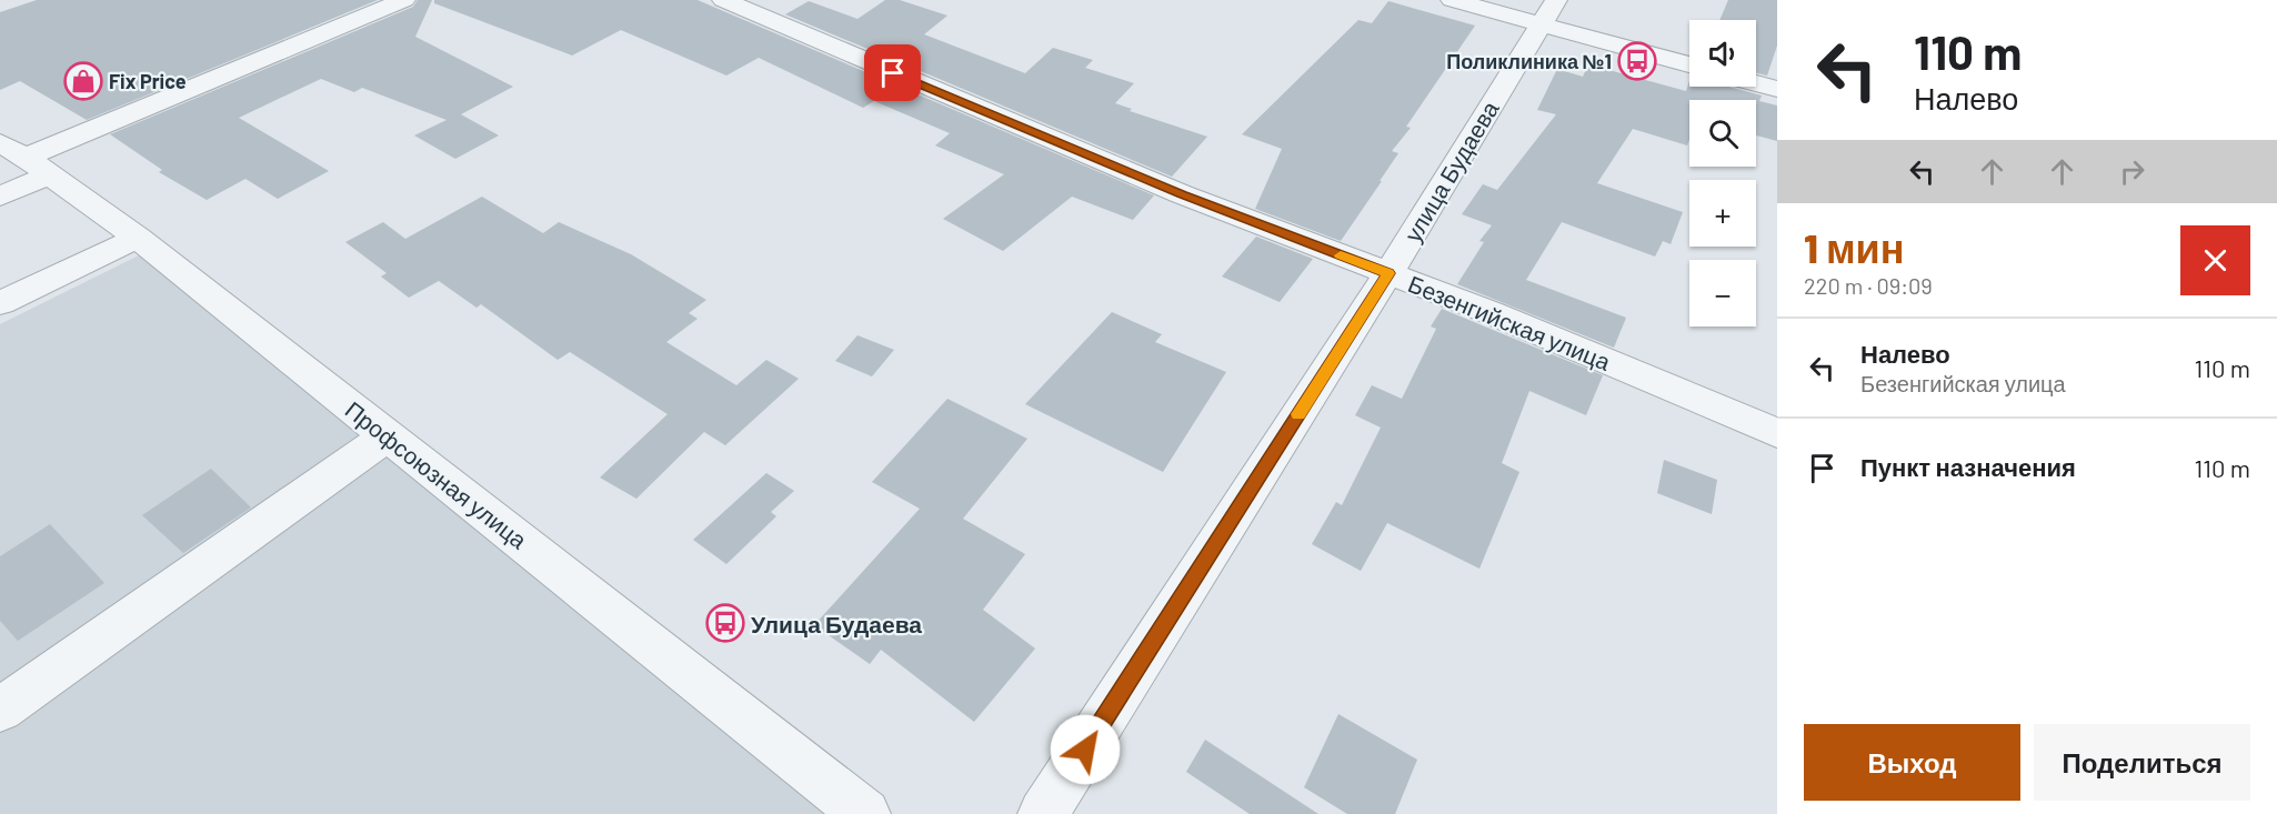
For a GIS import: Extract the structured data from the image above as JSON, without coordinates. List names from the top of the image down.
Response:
{
  "streets": {
    "street": ["улица Будаева", "Безенгийская улица", "Профсоюзная улица"]
  },
  "crossings": [
    ["улица Будаева", "Безенгийская улица"]
  ],
  "places": {
    "bus stop": ["Поликлиника №1", "Улица Будаева"],
    "shop": ["Fix Price"]
  },
  "page": {
    "turn": ["110 m", "Налево"],
    "map_buttons": ["+", "−"],
    "heading": ["1 мин", "220 m · 09:09"],
    "list": [
      {
        "name": "Налево",
        "note": "Безенгийская улица",
        "value": "110 m"
      },
      {
        "name": "Пункт назначения",
        "value": "110 m"
      }
    ],
    "buttons": ["Выход", "Поделиться"]
  }
}
